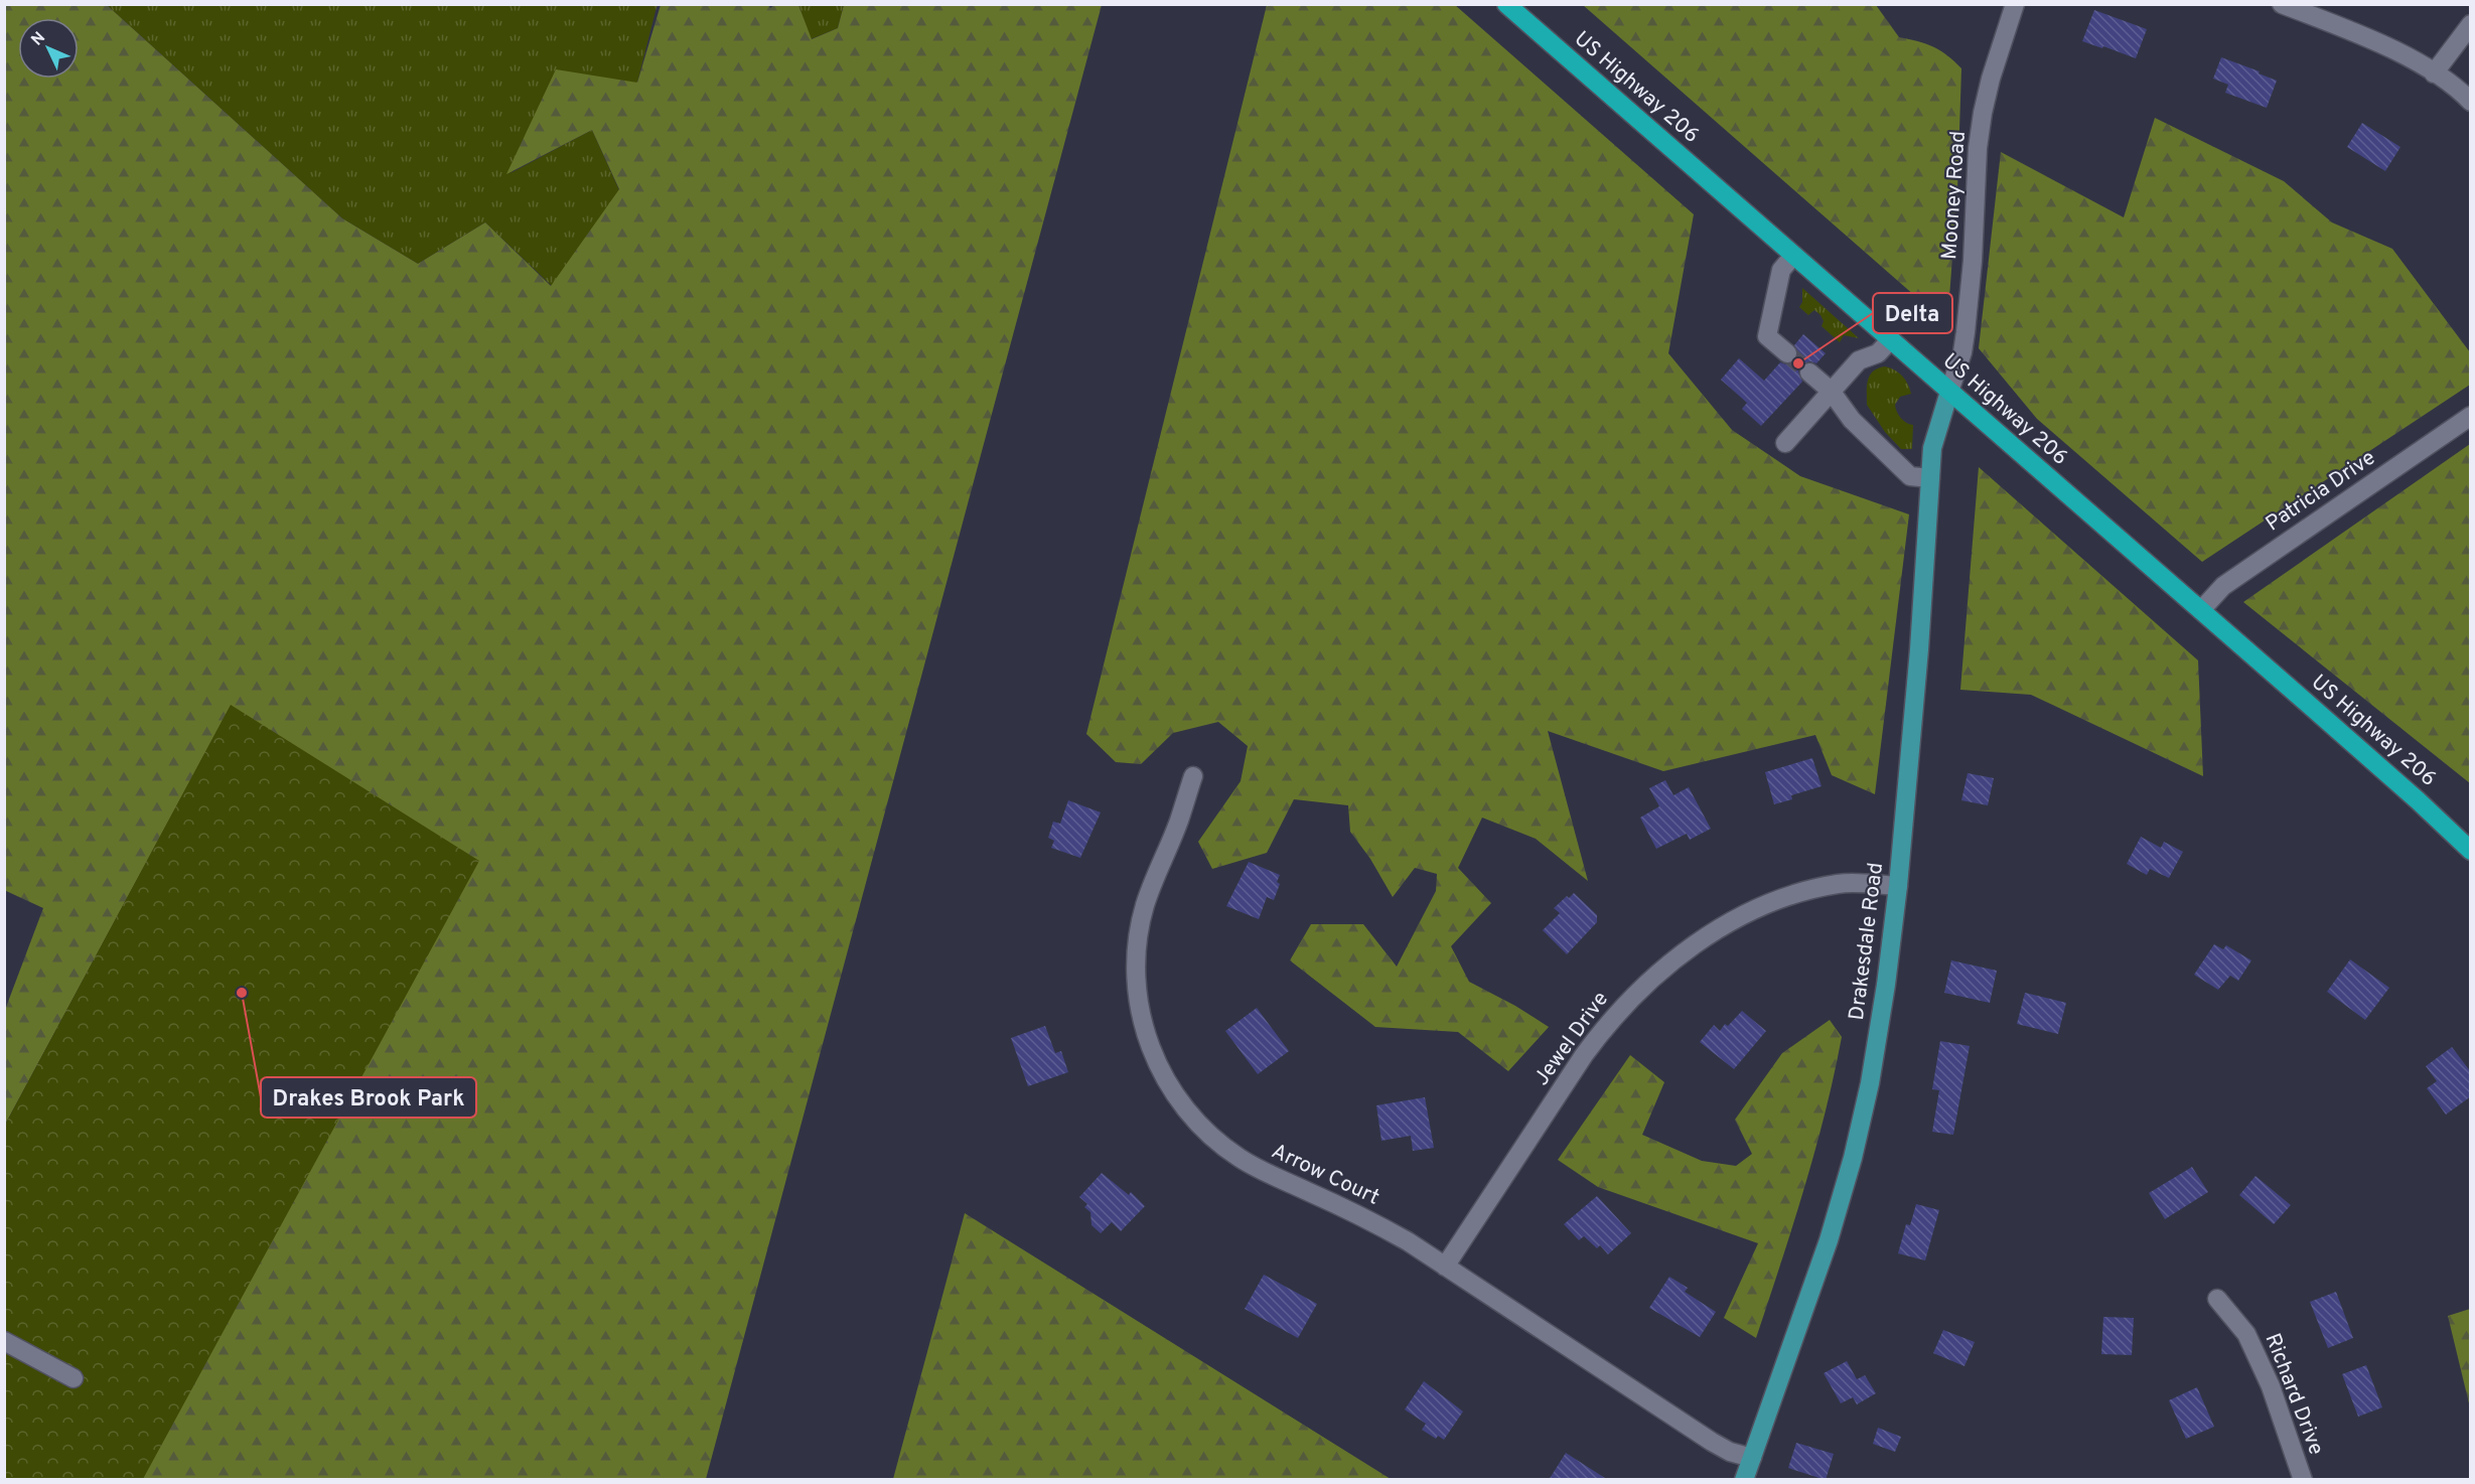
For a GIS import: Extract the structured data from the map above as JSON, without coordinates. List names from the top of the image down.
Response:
{
  "streets": {
    "highway": ["US Highway 206"],
    "main road": ["Drakesdale Road"],
    "street": [
      "Mooney Road",
      "Patricia Drive",
      "Jewel Drive",
      "Arrow Court",
      "Richard Drive"
    ]
  },
  "crossings": [
    ["US Highway 206", "Mooney Road"],
    ["US Highway 206", "Patricia Drive"],
    ["US Highway 206", "Drakesdale Road"],
    ["Mooney Road", "Drakesdale Road"],
    ["Drakesdale Road", "Jewel Drive"],
    ["Drakesdale Road", "Arrow Court"],
    ["Jewel Drive", "Arrow Court"]
  ],
  "places": ["Delta", "Drakes Brook Park"],
  "north": "top left"
}
